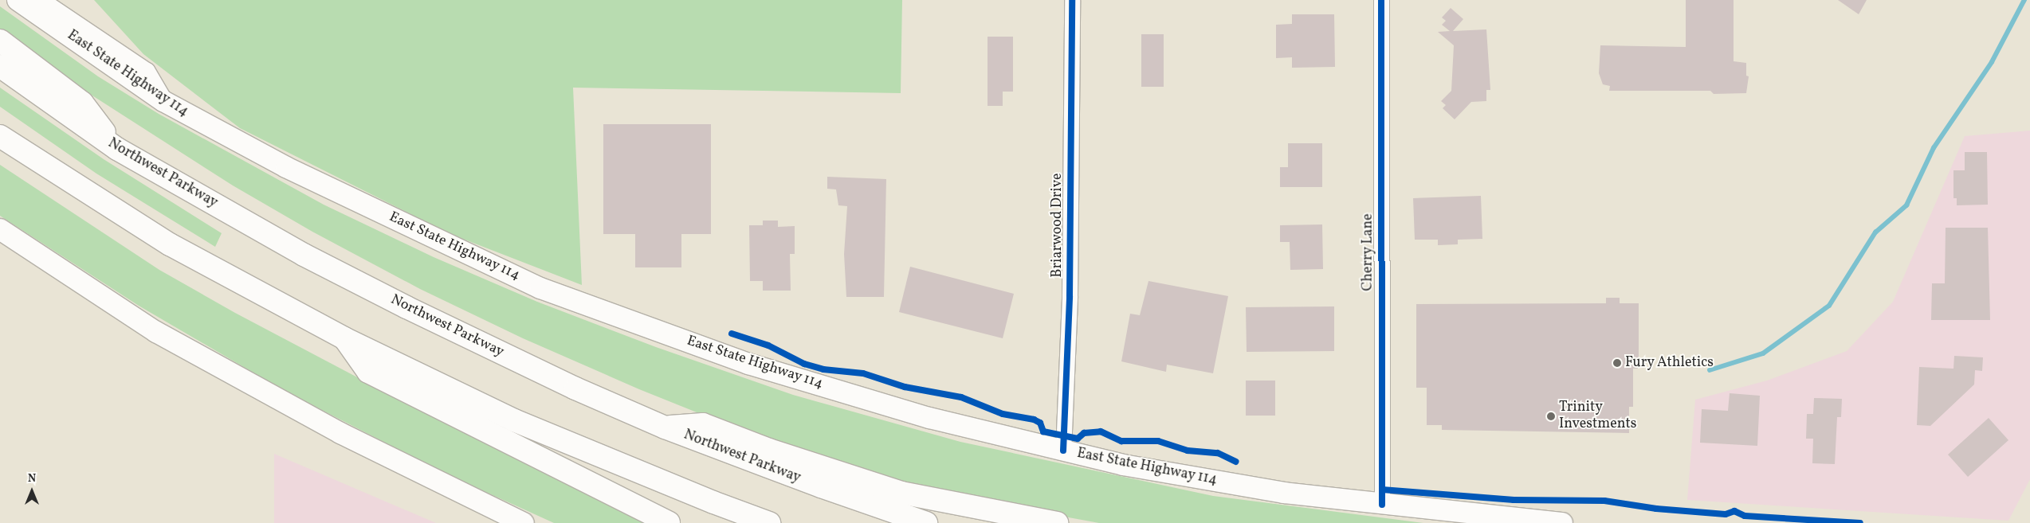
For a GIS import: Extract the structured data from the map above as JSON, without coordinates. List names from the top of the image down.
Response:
{
  "streets": {
    "highway": ["Northwest Parkway"],
    "main road": ["East State Highway 114"],
    "street": ["Briarwood Drive", "Cherry Lane"]
  },
  "crossings": [
    ["East State Highway 114", "Briarwood Drive"],
    ["East State Highway 114", "Cherry Lane"]
  ],
  "places": ["Fury Athletics", "Trinity Investments"],
  "north": "top"
}
